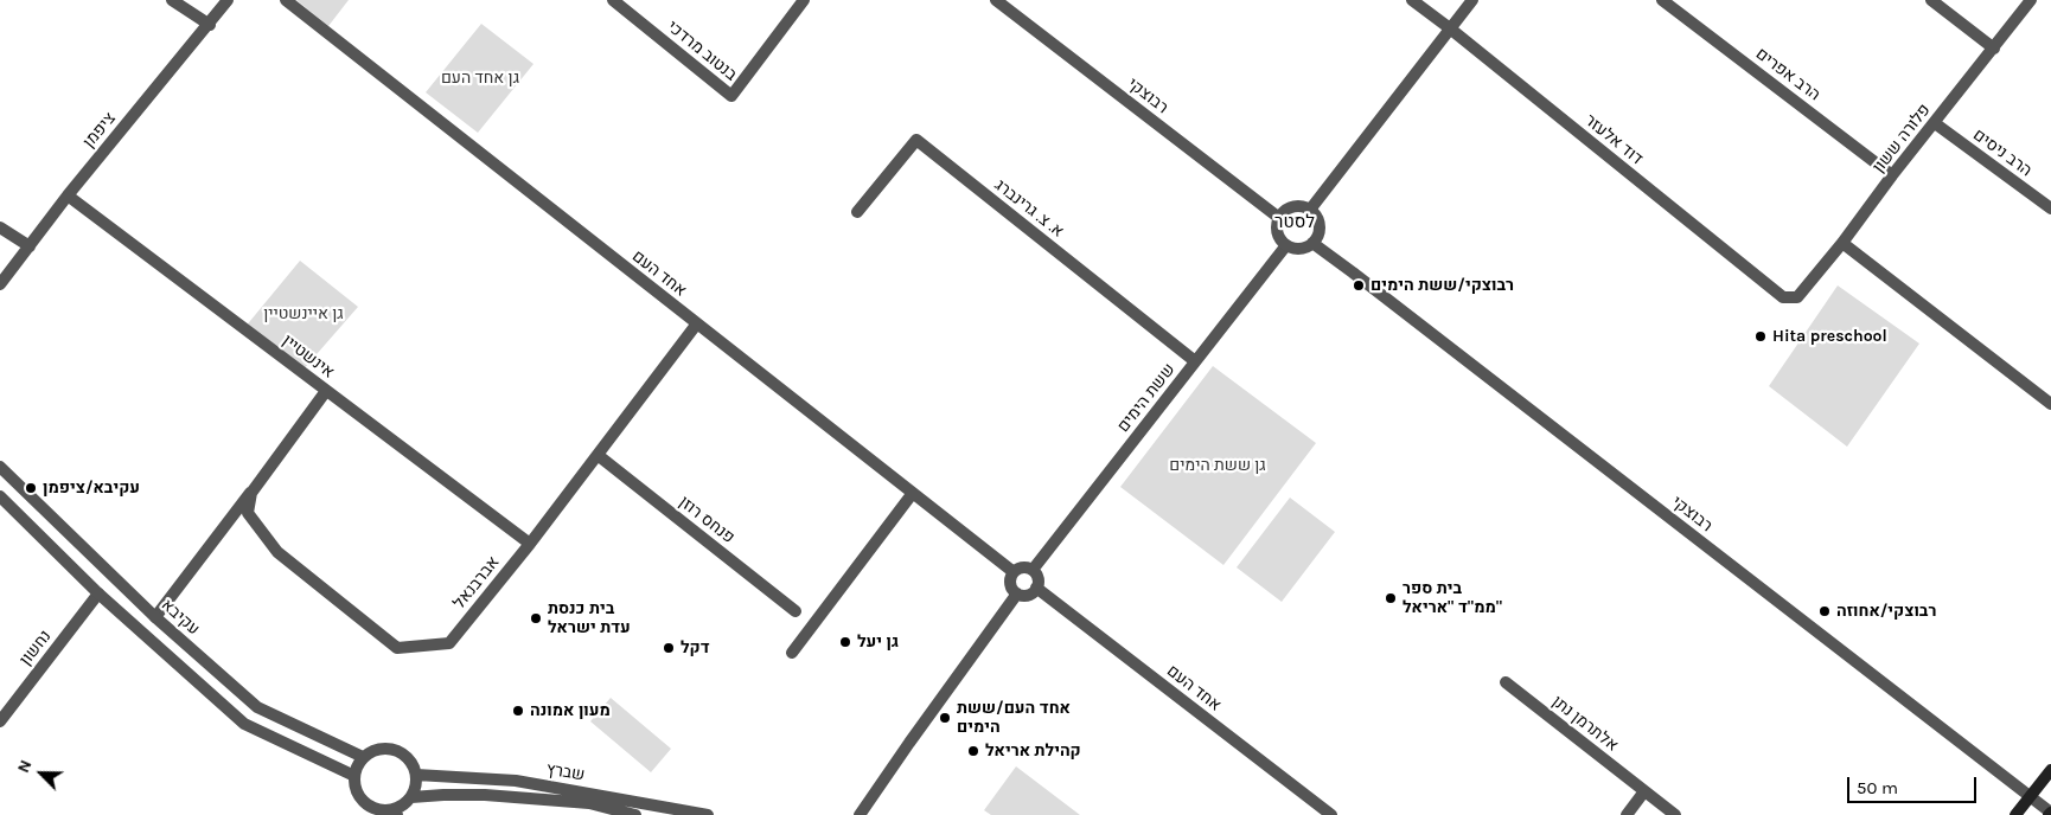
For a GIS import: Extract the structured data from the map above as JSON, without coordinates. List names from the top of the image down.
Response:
{
  "streets": {
    "street": [
      "בנטוב מרדכי",
      "הרב אפרים",
      "רבוצקי",
      "ציפמן",
      "פלורה ששון",
      "דוד אלעזר",
      "הרב ניסים",
      "א. צ. גרינברג",
      "אחד העם",
      "אינשטיין",
      "ששת הימים",
      "פנחס רוזן",
      "אברבנאל",
      "עקיבא",
      "נחשון",
      "אלתרמן נתן",
      "שברץ"
    ]
  },
  "crossings": [
    ["הרב אפרים", "פלורה ששון"],
    ["רבוצקי", "ששת הימים"],
    ["ציפמן", "אינשטיין"],
    ["פלורה ששון", "דוד אלעזר"],
    ["פלורה ששון", "הרב ניסים"],
    ["א. צ. גרינברג", "ששת הימים"],
    ["אחד העם", "ששת הימים"],
    ["אחד העם", "אברבנאל"],
    ["אינשטיין", "אברבנאל"],
    ["פנחס רוזן", "אברבנאל"],
    ["עקיבא", "שברץ"]
  ],
  "districts": ["לסטר"],
  "parks": ["גן אחד העם", "גן איינשטיין", "גן ששת הימים"],
  "places": [
    "רבוצקי/ששת הימים",
    "Hita preschool",
    "עקיבא/ציפמן",
    "בית ספר ממ\"ד \"אריאל\"",
    "רבוצקי/אחוזה",
    "בית כנסת עדת ישראל",
    "גן יעל",
    "דקל",
    "מעון אמונה",
    "אחד העם/ששת הימים",
    "קהילת אריאל"
  ],
  "scale_bar": "50 m",
  "north": "top left"
}
